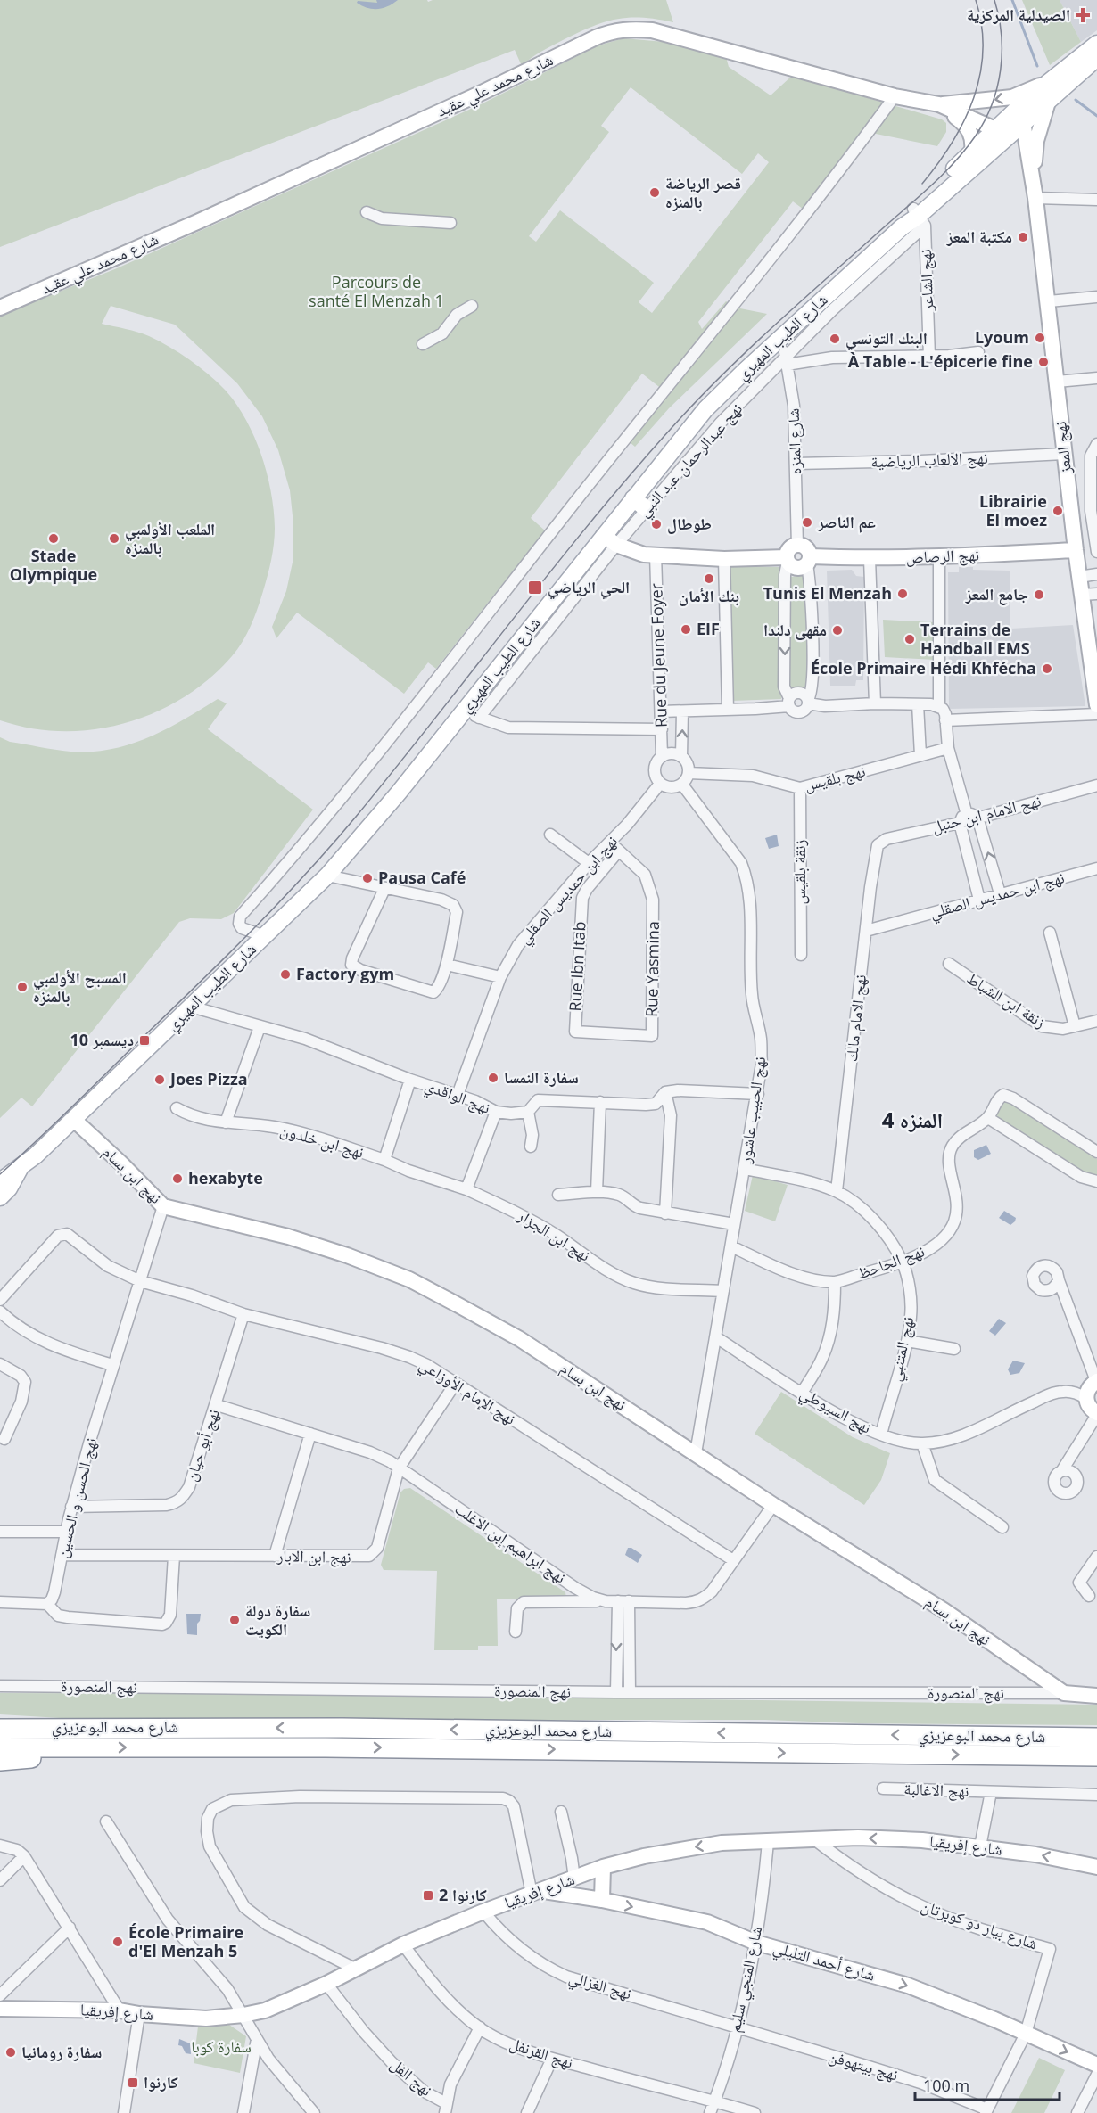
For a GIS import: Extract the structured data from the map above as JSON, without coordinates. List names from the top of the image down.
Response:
{
  "streets": {
    "highway": ["شارع محمد البوعزيزي"],
    "main road": ["شارع الطيب المهيري"],
    "street": [
      "شارع محمد علي عقيد",
      "نهج الشاعر",
      "شارع المنزه",
      "نهج المعز",
      "نهج عبدالرحمان عبد النبي",
      "نهج الالعاب الرياضية",
      "نهج الرصاص",
      "Rue du Jeune Foyer",
      "نهج بلقيس",
      "نهج الامام ابن حنبل",
      "زنقة بلقيس",
      "نهج ابن حمديس الصقلي",
      "Rue Ibn Itab",
      "Rue Yasmina",
      "زنقة ابن الشباط",
      "نهج الامام مالك",
      "نهج الواقدي",
      "نهج الحبيب عاشور",
      "نهج ابن خلدون",
      "نهج ابن بسام",
      "نهج ابن الجزار",
      "نهج الجاحظ",
      "نهج المتنبي",
      "نهج الإمام الأوزاعي",
      "نهج السيوطي",
      "نهج أبو حيان",
      "نهج الحسن و الحسين",
      "نهج ابراهيم إبن الاغلب",
      "نهج ابن الابار",
      "نهج المنصورة",
      "نهج الاغالبة",
      "شارع إفريقيا",
      "شارع بيار دو كوبرتان",
      "شارع أحمد التليلي",
      "شارع المنجي سليم",
      "نهج الغزالي",
      "نهج القرنفل",
      "نهج بيتهوفن",
      "نهج الفل"
    ]
  },
  "crossings": [
    ["شارع محمد علي عقيد", "شارع الطيب المهيري"],
    ["نهج الشاعر", "شارع الطيب المهيري"],
    ["نهج الشاعر", "نهج عبدالرحمان عبد النبي"],
    ["شارع الطيب المهيري", "شارع المنزه"],
    ["شارع الطيب المهيري", "نهج المعز"],
    ["شارع الطيب المهيري", "نهج عبدالرحمان عبد النبي"],
    ["شارع الطيب المهيري", "نهج الرصاص"],
    ["شارع الطيب المهيري", "نهج الواقدي"],
    ["شارع الطيب المهيري", "نهج ابن بسام"],
    ["شارع المنزه", "نهج عبدالرحمان عبد النبي"],
    ["شارع المنزه", "نهج الالعاب الرياضية"],
    ["شارع المنزه", "نهج الرصاص"],
    ["نهج المعز", "نهج الالعاب الرياضية"],
    ["نهج المعز", "نهج الرصاص"],
    ["نهج عبدالرحمان عبد النبي", "نهج الرصاص"],
    ["نهج الرصاص", "Rue du Jeune Foyer"],
    ["Rue du Jeune Foyer", "نهج بلقيس"],
    ["Rue du Jeune Foyer", "نهج ابن حمديس الصقلي"],
    ["Rue du Jeune Foyer", "نهج الحبيب عاشور"],
    ["نهج بلقيس", "زنقة بلقيس"],
    ["نهج بلقيس", "نهج ابن حمديس الصقلي"],
    ["نهج بلقيس", "نهج الحبيب عاشور"],
    ["نهج الامام ابن حنبل", "نهج الامام مالك"],
    ["نهج ابن حمديس الصقلي", "Rue Yasmina"],
    ["نهج ابن حمديس الصقلي", "نهج الامام مالك"],
    ["نهج ابن حمديس الصقلي", "نهج الواقدي"],
    ["نهج ابن حمديس الصقلي", "نهج الحبيب عاشور"],
    ["Rue Ibn Itab", "Rue Yasmina"],
    ["نهج الامام مالك", "نهج المتنبي"],
    ["نهج الواقدي", "نهج الحبيب عاشور"],
    ["نهج الواقدي", "نهج ابن خلدون"],
    ["نهج الحبيب عاشور", "نهج ابن بسام"],
    ["نهج الحبيب عاشور", "نهج ابن الجزار"],
    ["نهج الحبيب عاشور", "نهج الجاحظ"],
    ["نهج الحبيب عاشور", "نهج المتنبي"],
    ["نهج الحبيب عاشور", "نهج السيوطي"],
    ["نهج ابن خلدون", "نهج ابن الجزار"],
    ["نهج ابن بسام", "نهج الحسن و الحسين"],
    ["نهج ابن بسام", "نهج ابراهيم إبن الاغلب"],
    ["نهج ابن بسام", "نهج المنصورة"],
    ["نهج الجاحظ", "نهج المتنبي"],
    ["نهج المتنبي", "نهج السيوطي"],
    ["نهج الإمام الأوزاعي", "نهج أبو حيان"],
    ["نهج الإمام الأوزاعي", "نهج الحسن و الحسين"],
    ["نهج الإمام الأوزاعي", "نهج ابراهيم إبن الاغلب"],
    ["نهج الإمام الأوزاعي", "نهج ابن الابار"],
    ["نهج أبو حيان", "نهج الحسن و الحسين"],
    ["نهج أبو حيان", "نهج ابراهيم إبن الاغلب"],
    ["نهج الحسن و الحسين", "نهج ابن الابار"],
    ["نهج ابراهيم إبن الاغلب", "نهج ابن الابار"],
    ["نهج الاغالبة", "شارع إفريقيا"],
    ["شارع إفريقيا", "شارع بيار دو كوبرتان"],
    ["شارع إفريقيا", "شارع أحمد التليلي"],
    ["شارع إفريقيا", "شارع المنجي سليم"],
    ["شارع إفريقيا", "نهج الغزالي"],
    ["شارع إفريقيا", "نهج القرنفل"],
    ["شارع إفريقيا", "نهج الفل"],
    ["شارع بيار دو كوبرتان", "شارع أحمد التليلي"],
    ["شارع بيار دو كوبرتان", "نهج بيتهوفن"],
    ["شارع أحمد التليلي", "شارع المنجي سليم"],
    ["شارع المنجي سليم", "نهج الغزالي"],
    ["شارع المنجي سليم", "نهج القرنفل"],
    ["شارع المنجي سليم", "نهج بيتهوفن"],
    ["نهج الغزالي", "نهج بيتهوفن"],
    ["نهج القرنفل", "نهج الفل"]
  ],
  "one_way": ["شارع إفريقيا", "شارع أحمد التليلي"],
  "districts": ["المنزه 4"],
  "parks": ["Parcours de santé El Menzah 1", "سفارة كوبا"],
  "places": {
    "health": ["الصيدلية المركزية"],
    "other": [
      "قصر الرياضة بالمنزه",
      "مكتبة المعز",
      "Lyoum",
      "البنك التونسي",
      "À Table - L'épicerie fine",
      "Librairie El moez",
      "عم الناصر",
      "طوطال",
      "Stade Olympique",
      "الملعب الأولمبي بالمنزه",
      "بنك الأمان",
      "Tunis El Menzah",
      "جامع المعز",
      "EIF",
      "مقهى دلندا",
      "Terrains de Handball EMS",
      "École Primaire Hédi Khfécha",
      "Pausa Café",
      "Factory gym",
      "المسبح الأولمبي بالمنزه",
      "سفارة النمسا",
      "Joes Pizza",
      "hexabyte",
      "سفارة دولة الكويت",
      "École Primaire d'El Menzah 5",
      "سفارة رومانيا"
    ],
    "transit": [
      "الحي الرياضي",
      "10 ديسمبر",
      "كارنوا 2",
      "كارنوا"
    ]
  },
  "scale_bar": "100 m"
}
